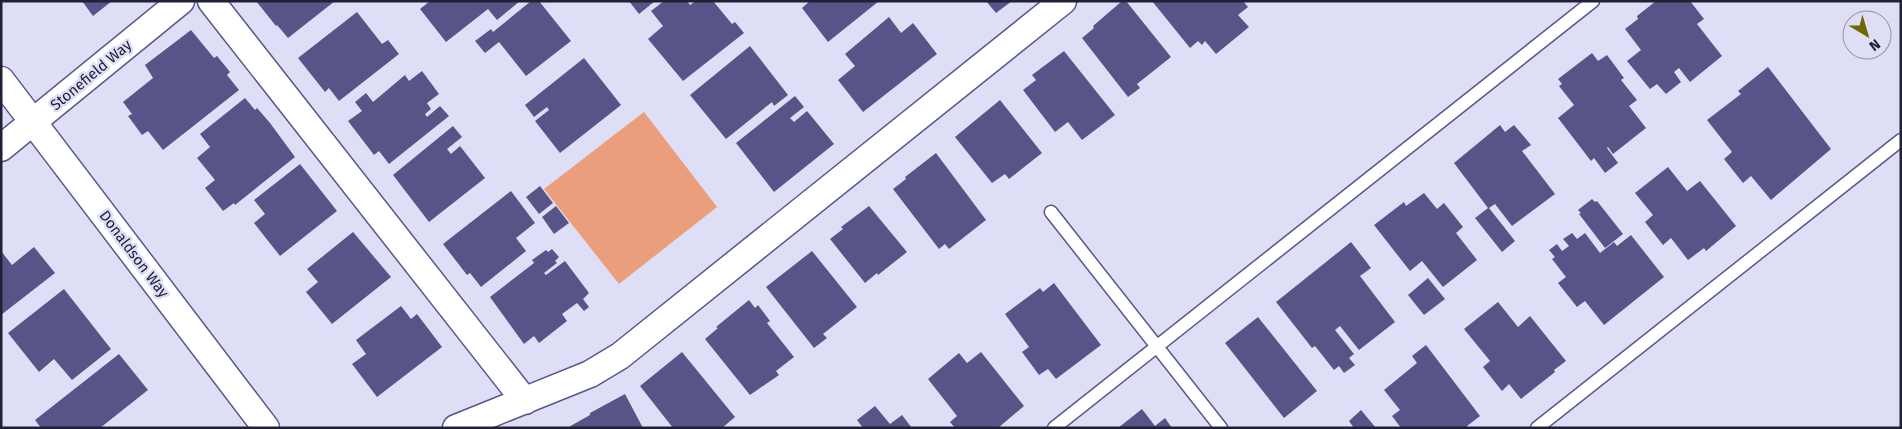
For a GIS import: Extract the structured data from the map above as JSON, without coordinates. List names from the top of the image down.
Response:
{
  "streets": {
    "street": ["Stonefield Way", "Donaldson Way"]
  },
  "crossings": [
    ["Stonefield Way", "Donaldson Way"]
  ],
  "north": "bottom right"
}
